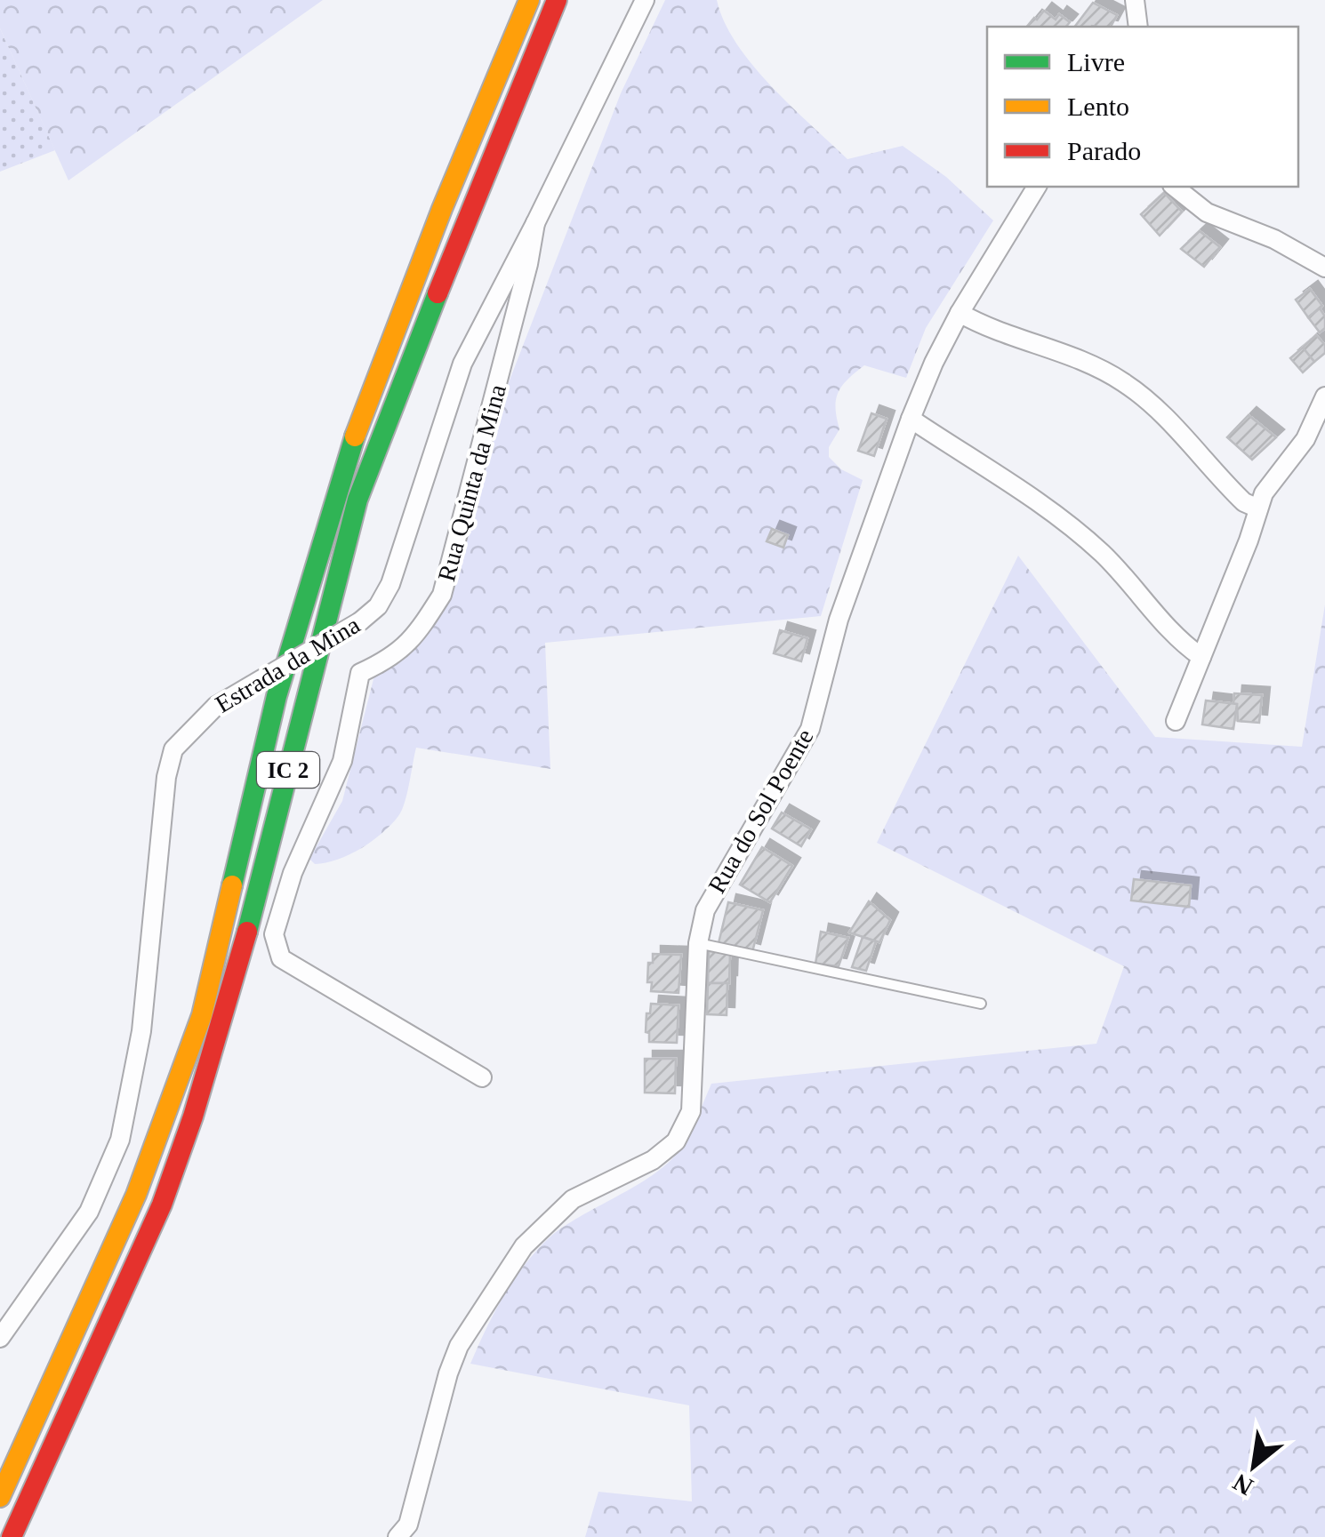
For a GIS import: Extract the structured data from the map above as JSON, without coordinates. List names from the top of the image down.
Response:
{
  "streets": {
    "highway": ["IC 2"],
    "street": ["Rua Quinta da Mina", "Estrada da Mina", "Rua do Sol Poente"]
  },
  "crossings": [
    ["Rua Quinta da Mina", "Estrada da Mina"]
  ],
  "legend": ["Livre", "Lento", "Parado"],
  "north": "bottom left"
}
